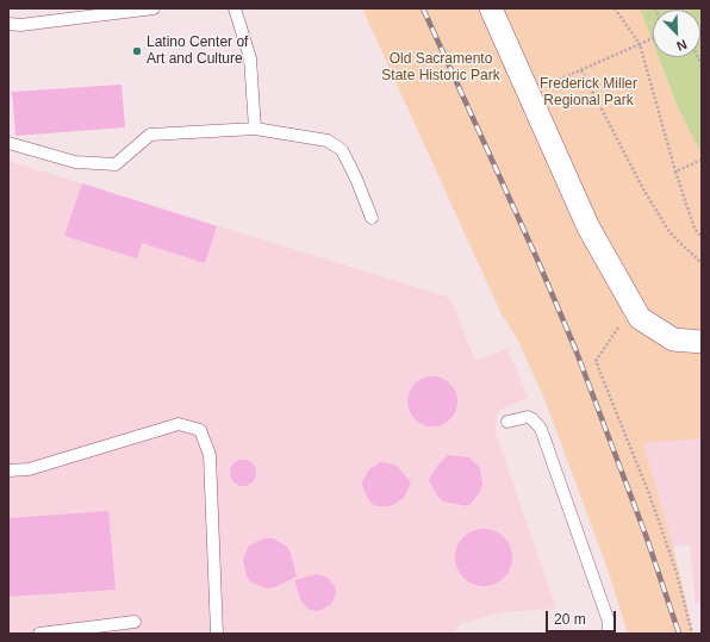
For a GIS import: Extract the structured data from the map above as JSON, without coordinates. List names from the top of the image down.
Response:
{
  "parks": ["Old Sacramento State Historic Park", "Frederick Miller Regional Park"],
  "places": ["Latino Center of Art and Culture"],
  "scale_bar": "20 m",
  "north": "bottom right"
}
